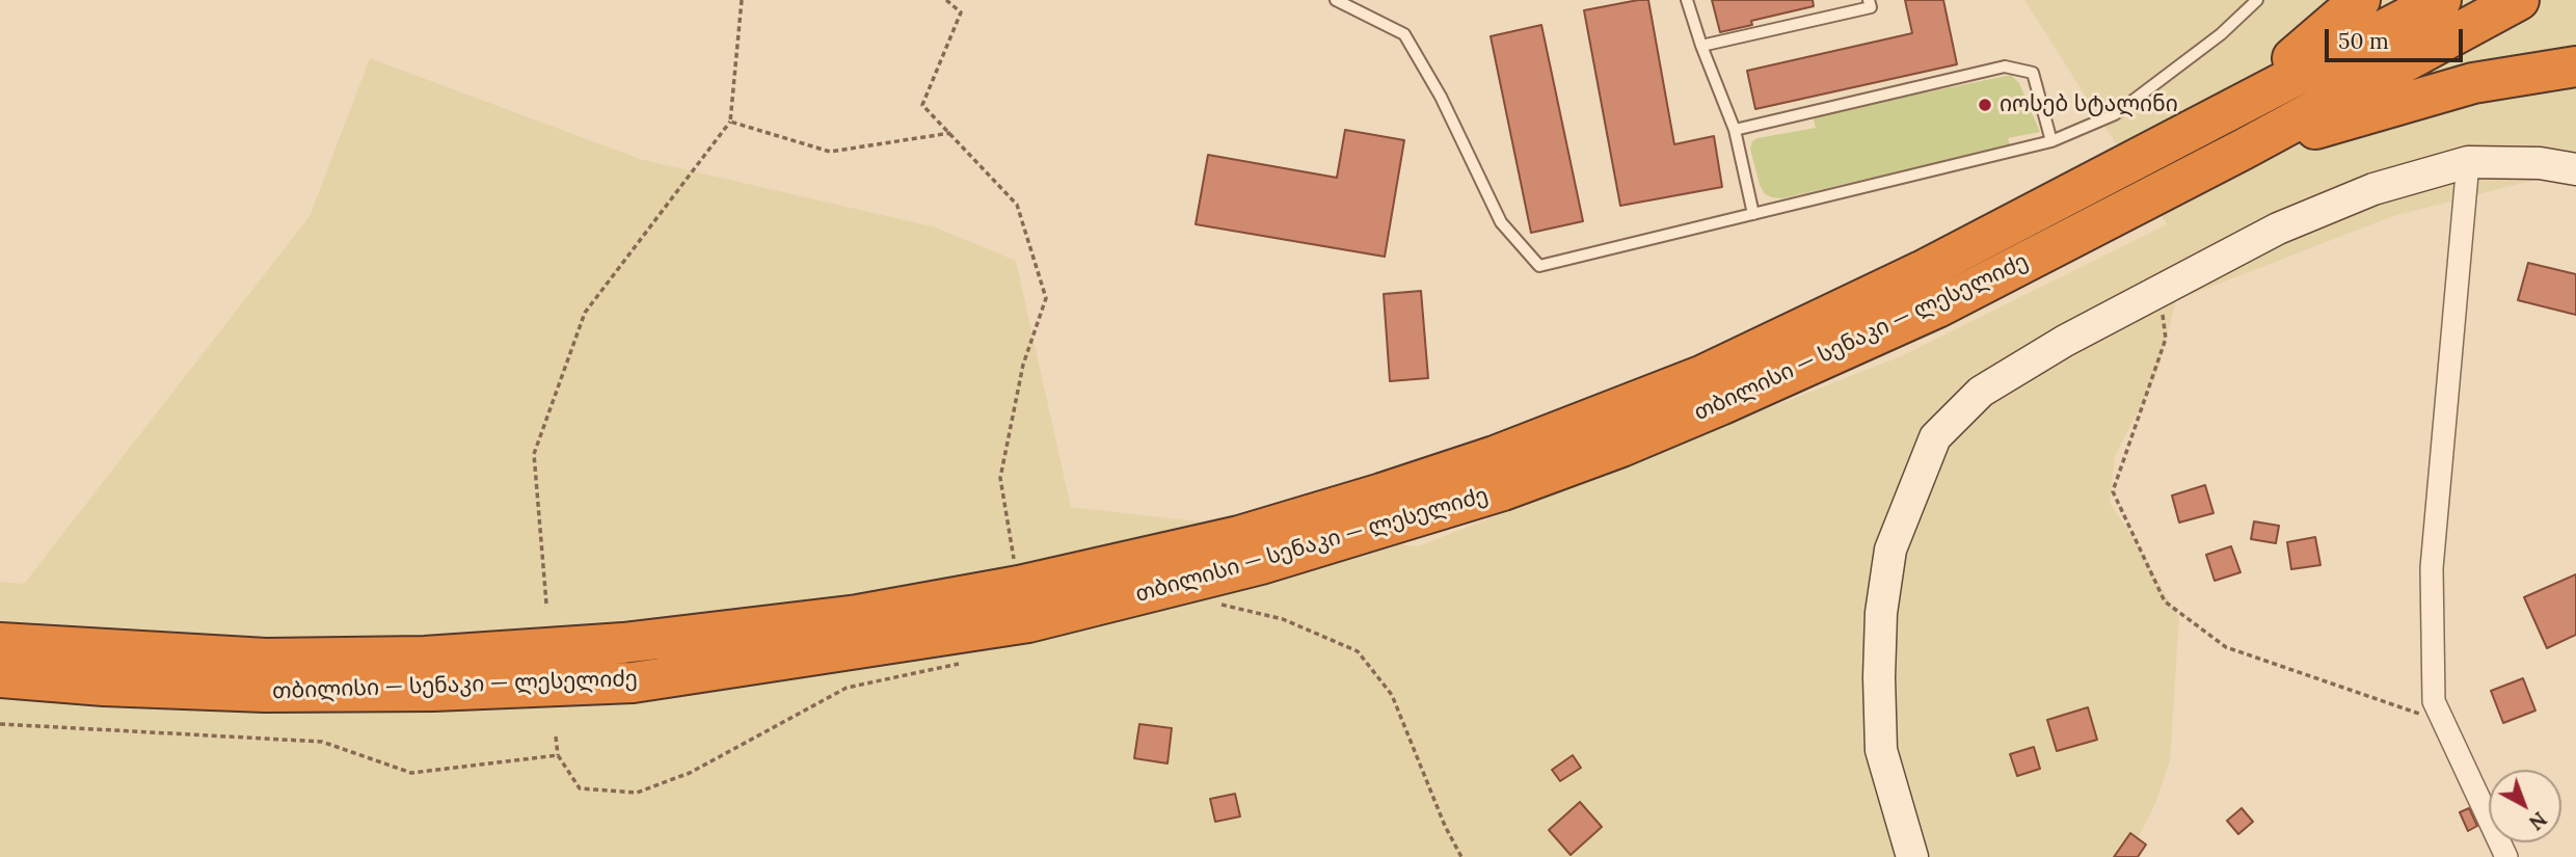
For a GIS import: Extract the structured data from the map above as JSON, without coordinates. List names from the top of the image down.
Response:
{
  "streets": {
    "highway": ["თბილისი — სენაკი — ლესელიძე"]
  },
  "places": ["იოსებ სტალინი"],
  "scale_bar": "50 m",
  "north": "bottom right"
}
